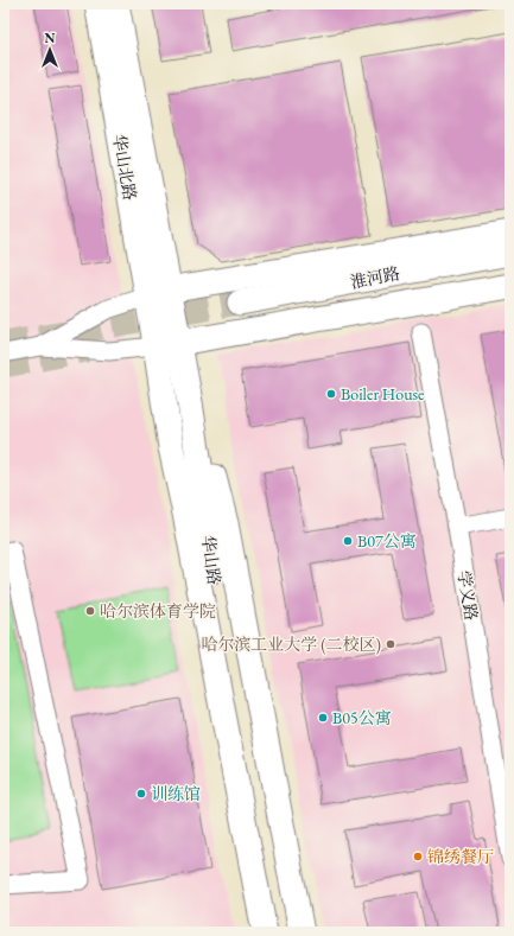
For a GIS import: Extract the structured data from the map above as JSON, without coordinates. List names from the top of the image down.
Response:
{
  "streets": {
    "main road": ["华山北路", "淮河路", "华山路"],
    "street": ["学义路"]
  },
  "crossings": [
    ["华山北路", "华山路"]
  ],
  "places": [
    "Boiler House",
    "B07公寓",
    "哈尔滨体育学院",
    "哈尔滨工业大学 (二校区)",
    "B05公寓",
    "训练馆",
    "锦绣餐厅"
  ],
  "north": "top"
}
